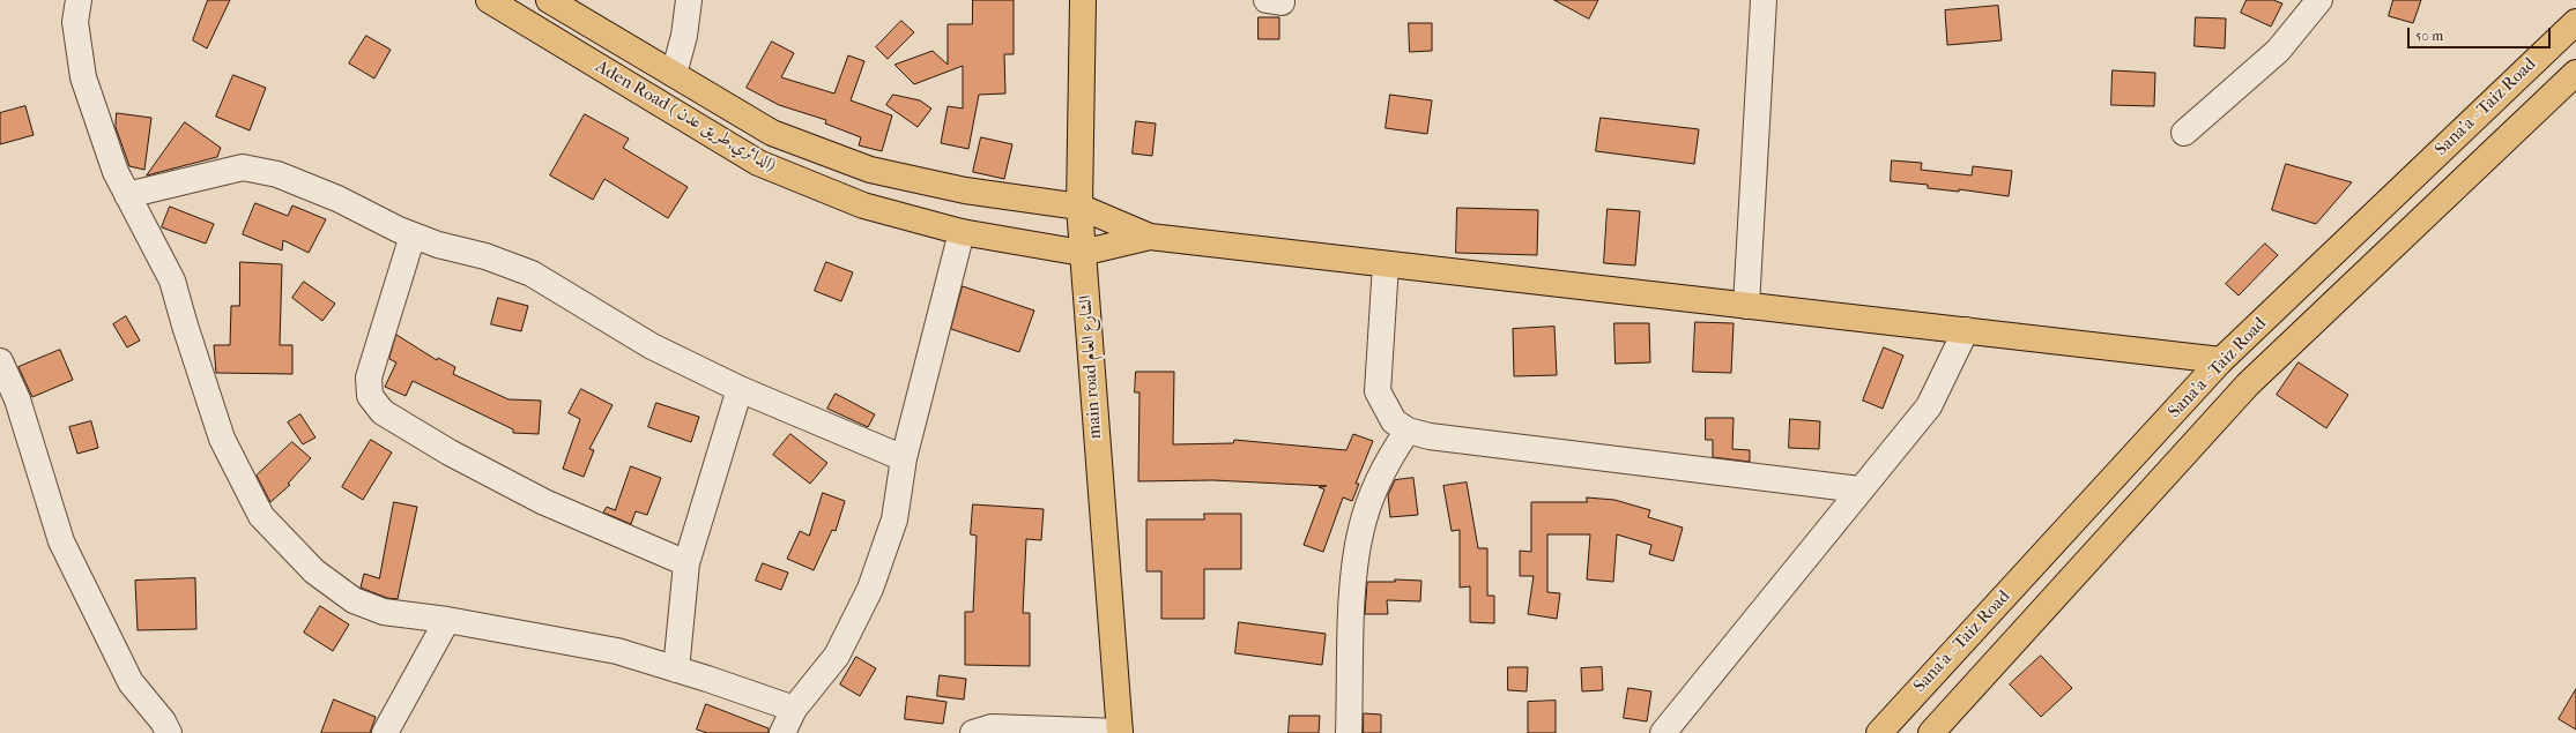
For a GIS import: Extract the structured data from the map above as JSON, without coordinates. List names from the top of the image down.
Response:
{
  "streets": {
    "main road": ["Sana'a - Taiz Road", "Aden Road ( الدائري,طريق عدن)", "main road الشارع العام"]
  },
  "crossings": [
    ["Aden Road ( الدائري,طريق عدن)", "main road الشارع العام"]
  ],
  "scale_bar": "50 m"
}
